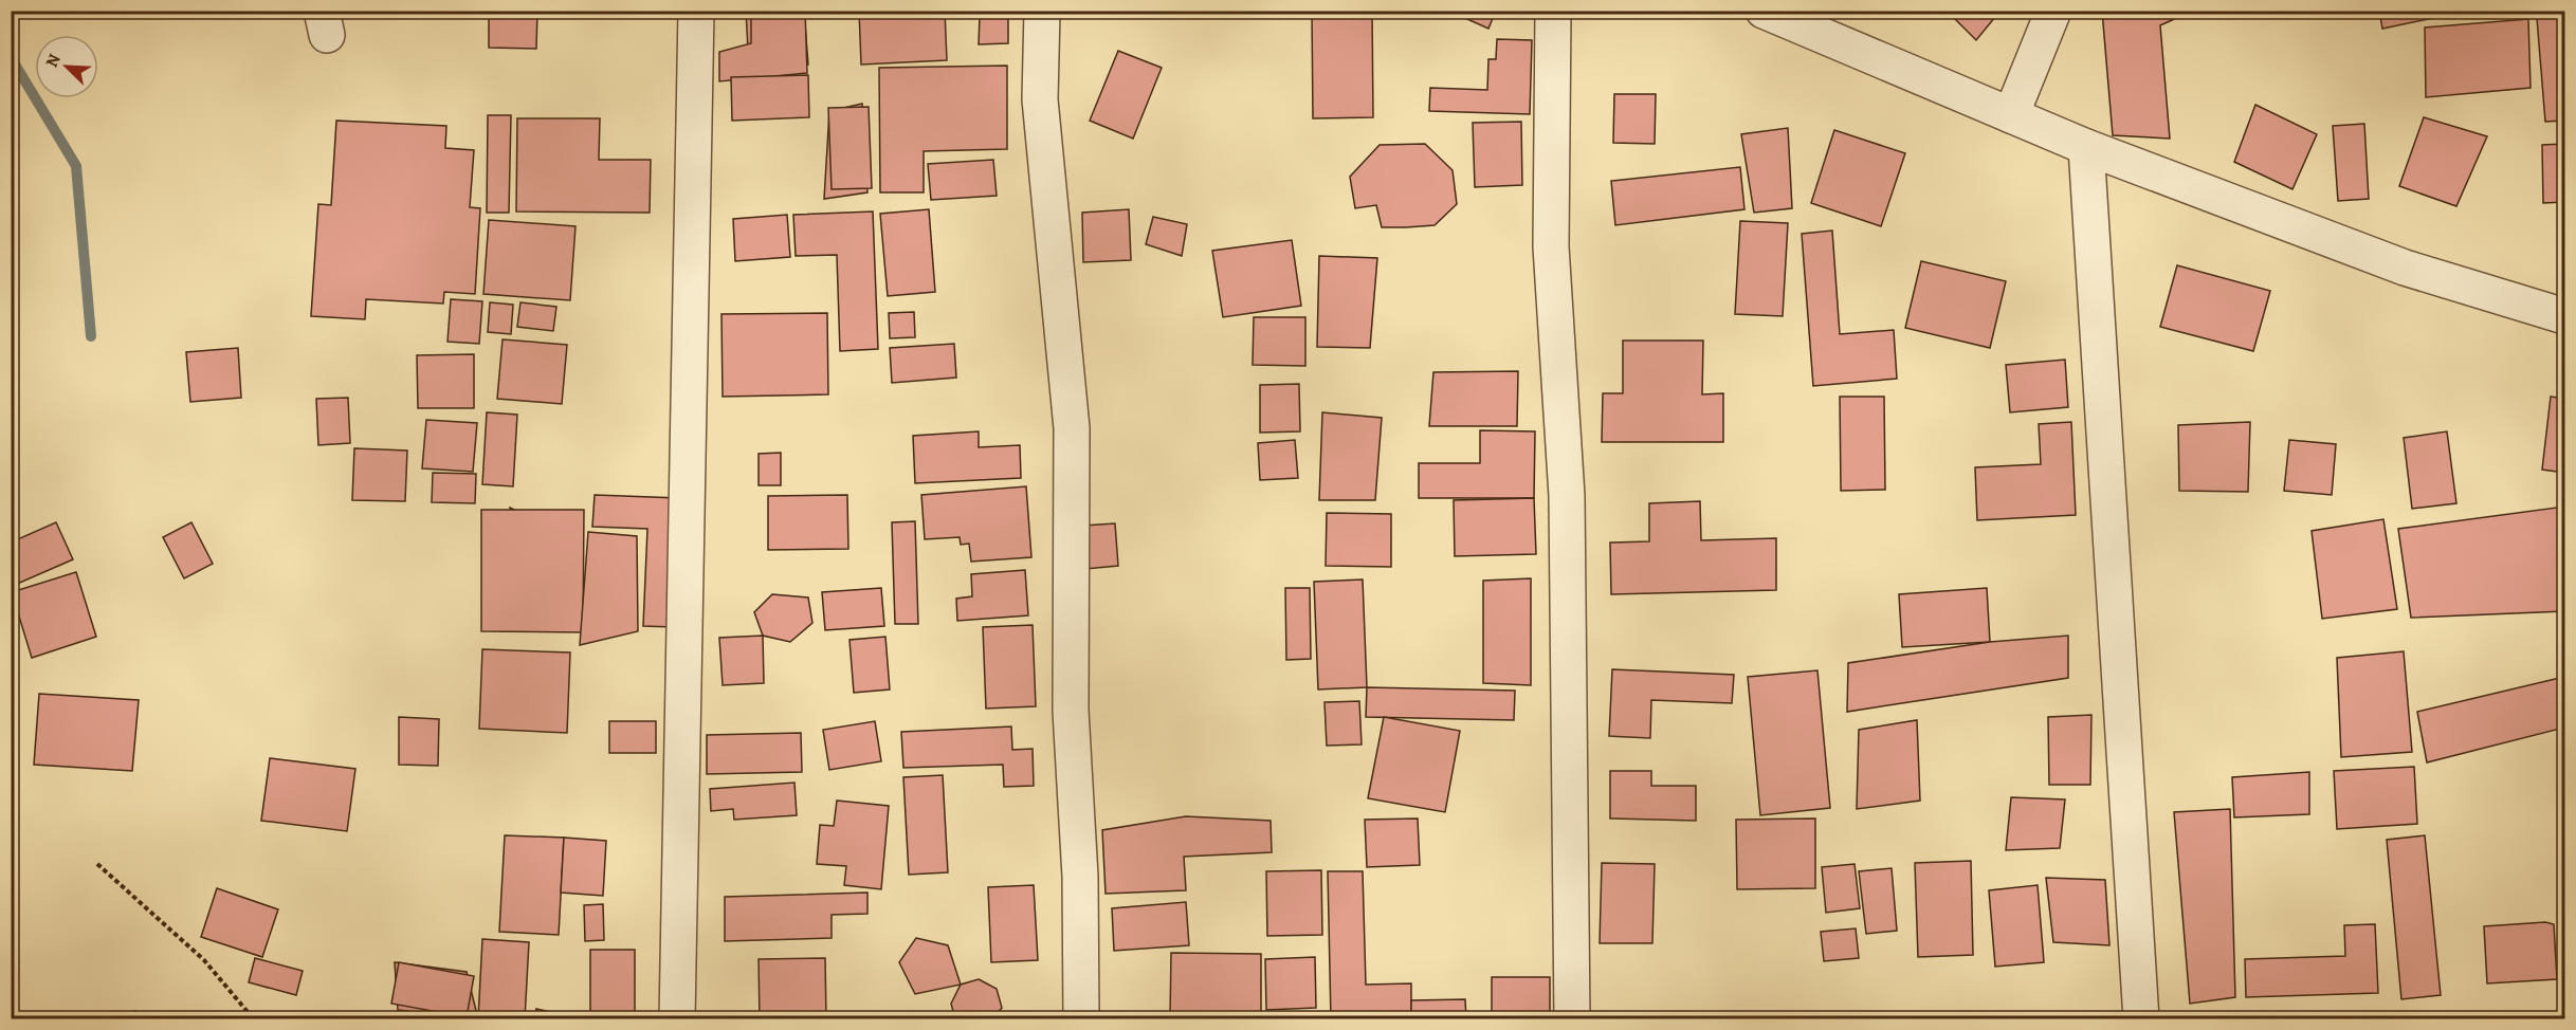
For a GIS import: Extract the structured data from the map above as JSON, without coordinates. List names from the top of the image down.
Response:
{
  "north": "top left"
}
